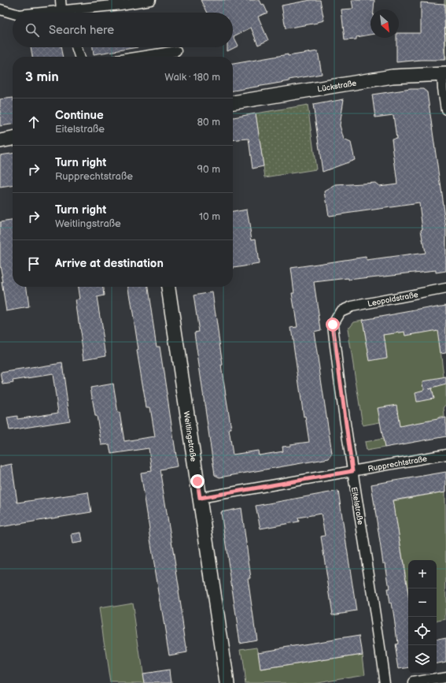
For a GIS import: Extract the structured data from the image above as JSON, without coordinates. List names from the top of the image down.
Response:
{
  "streets": {
    "street": [
      "Lückstraße",
      "Leopoldstraße",
      "Weitlingstraße",
      "Rupprechtstraße",
      "Eitelstraße"
    ]
  },
  "crossings": [
    ["Leopoldstraße", "Eitelstraße"],
    ["Weitlingstraße", "Rupprechtstraße"],
    ["Rupprechtstraße", "Eitelstraße"]
  ],
  "north": "bottom right",
  "page": {
    "search": "Search here",
    "heading": ["3 min", "Walk · 180 m"],
    "list": [
      ["Continue", "Eitelstraße", "80 m"],
      ["Turn right", "Rupprechtstraße", "90 m"],
      ["Turn right", "Weitlingstraße", "10 m"],
      "Arrive at destination"
    ],
    "map_buttons": ["+", "−"]
  }
}
